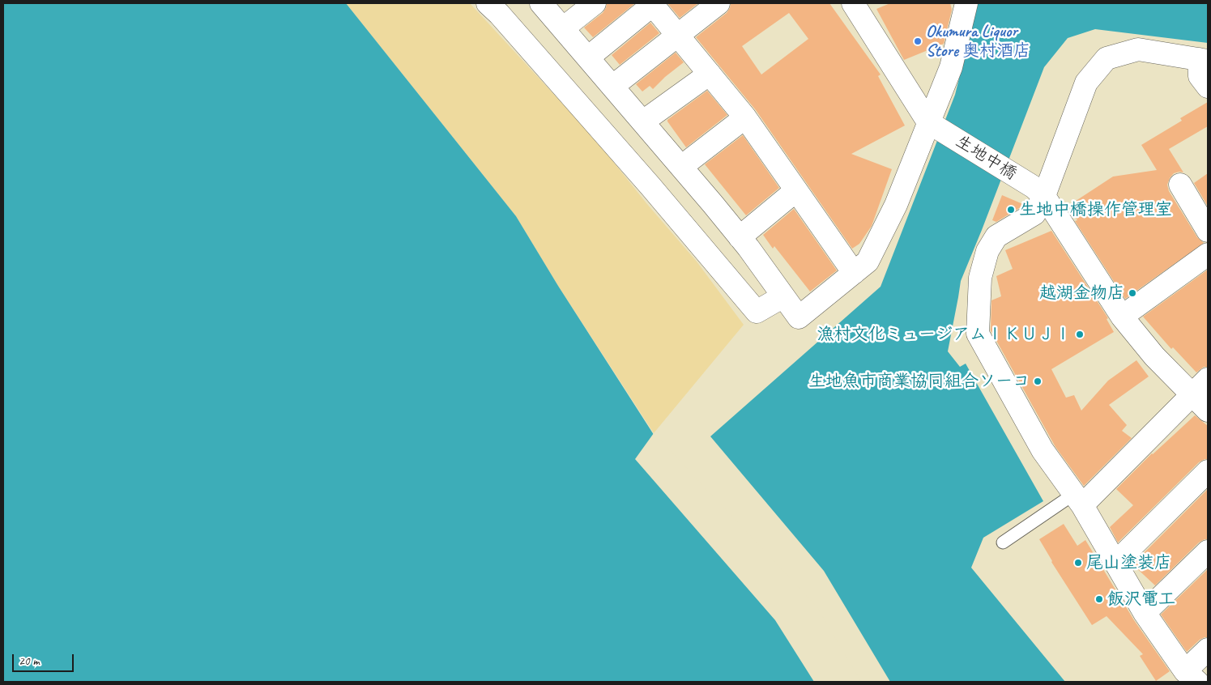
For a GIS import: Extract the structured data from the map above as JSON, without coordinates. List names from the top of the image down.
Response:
{
  "streets": {
    "street": ["生地中橋"]
  },
  "places": [
    "Okumura Liquor Store 奥村酒店",
    "生地中橋操作管理室",
    "越湖金物店",
    "漁村文化ミュージアムＩＫＵＪＩ",
    "生地魚市商業協同組合ソーコ",
    "尾山塗装店",
    "飯沢電工"
  ],
  "scale_bar": "20 m"
}
